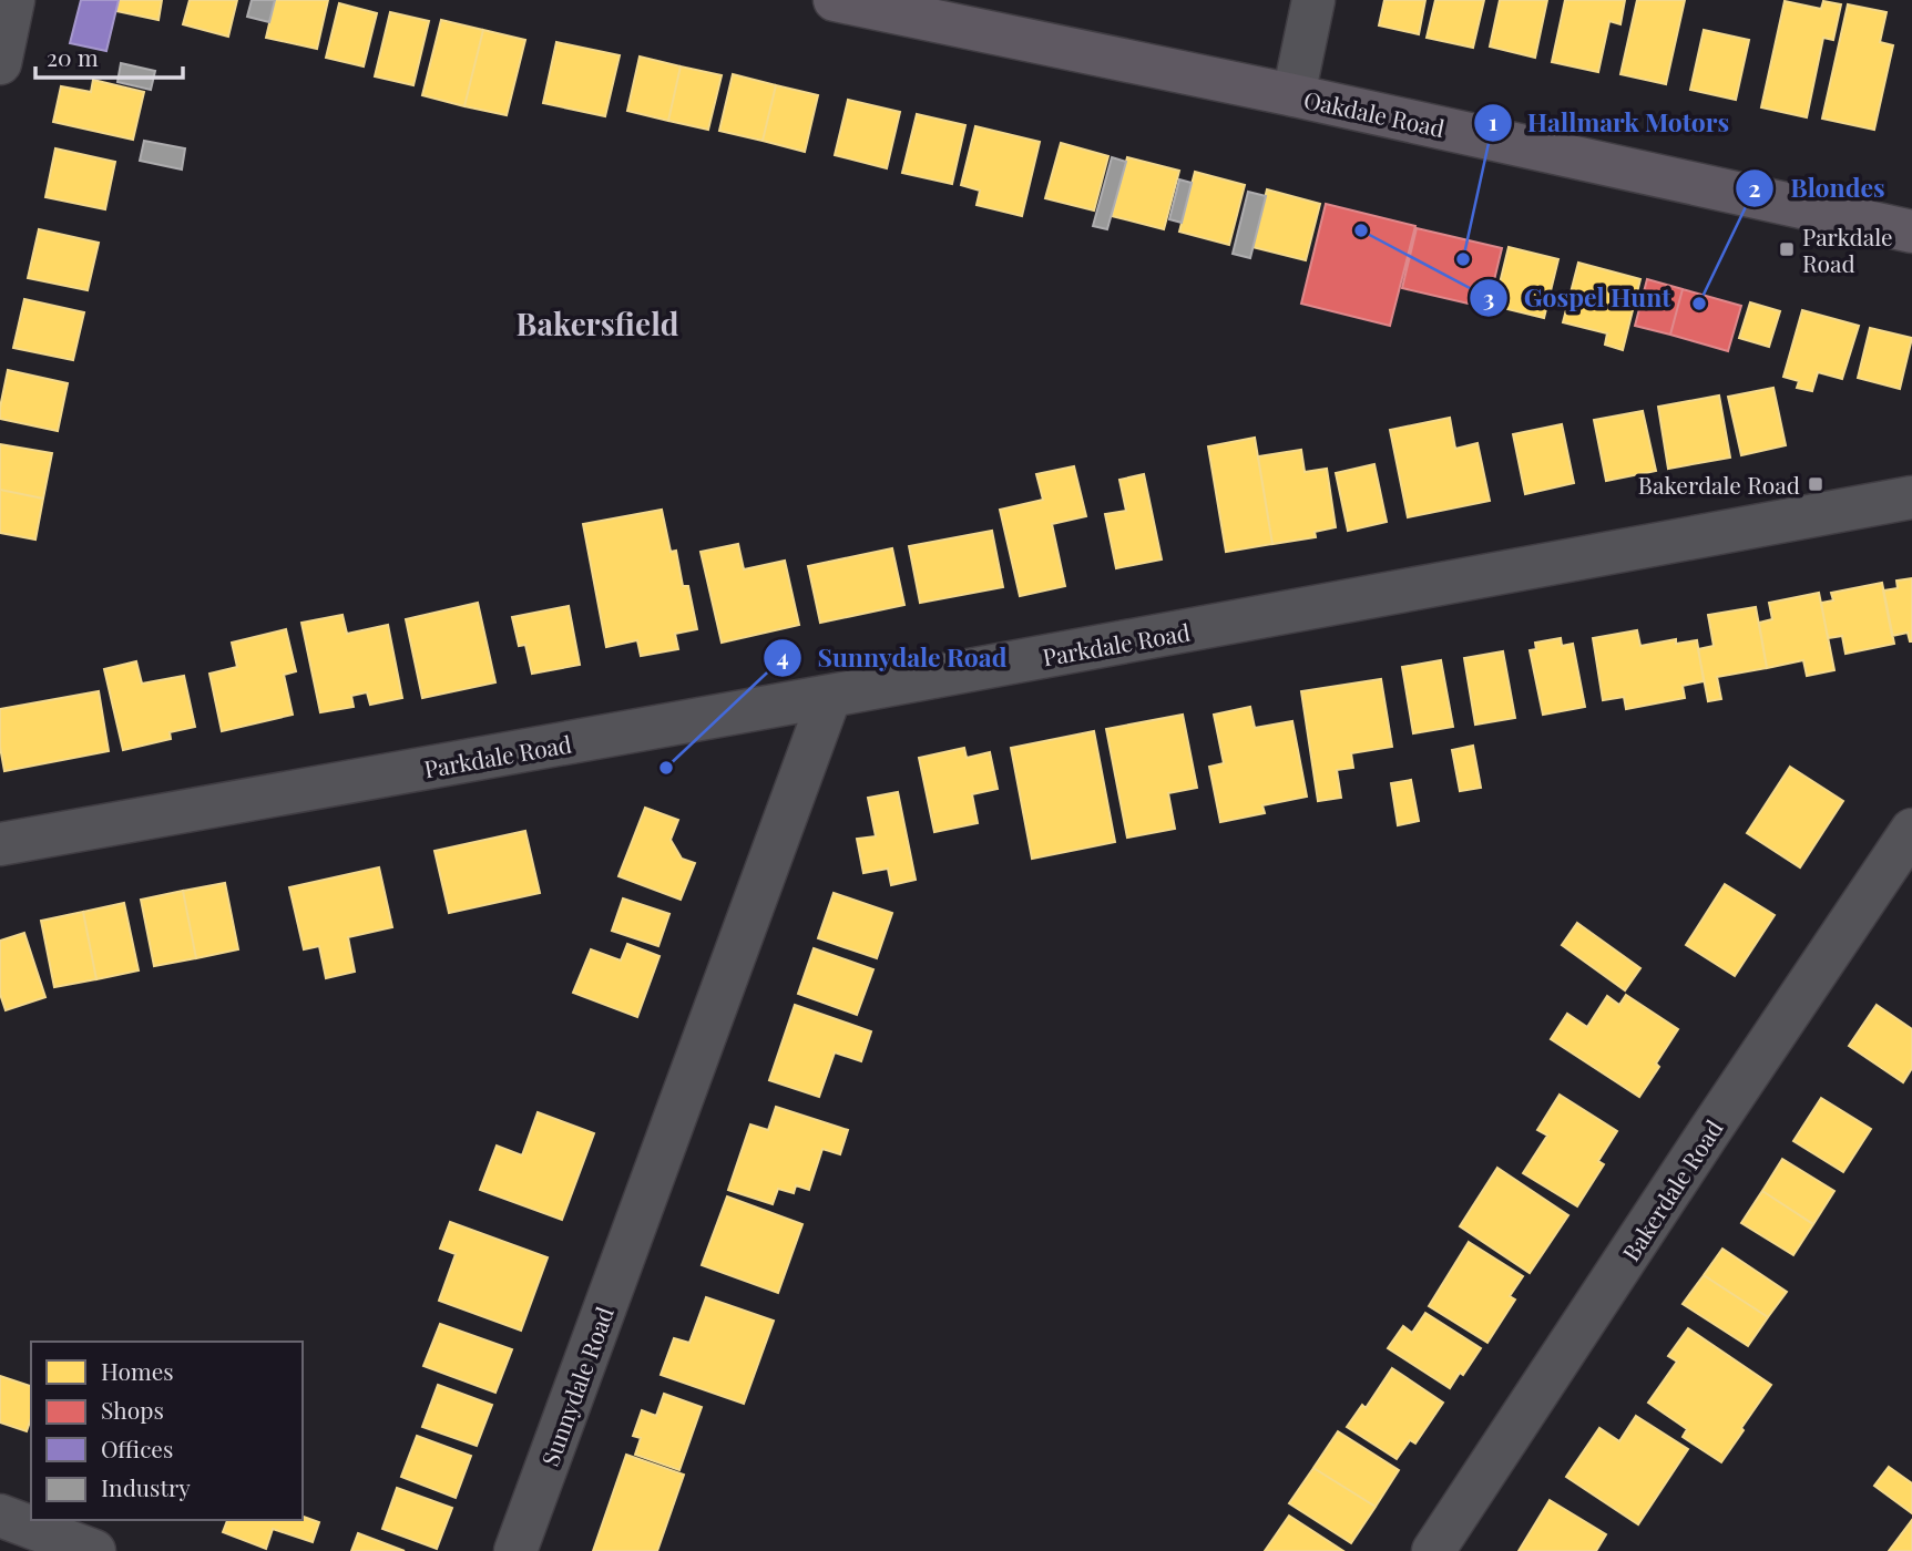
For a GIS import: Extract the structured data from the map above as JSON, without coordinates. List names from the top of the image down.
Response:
{
  "streets": {
    "street": [
      "Oakdale Road",
      "Parkdale Road",
      "Bakerdale Road",
      "Sunnydale Road"
    ]
  },
  "crossings": [
    ["Parkdale Road", "Sunnydale Road"]
  ],
  "districts": ["Bakersfield"],
  "places": {
    "other": [
      "Gospel Hunt",
      "Hallmark Motors",
      "Blondes",
      "Sunnydale Road"
    ],
    "transit": ["Parkdale Road", "Bakerdale Road"]
  },
  "legend": [
    "Homes",
    "Shops",
    "Offices",
    "Industry"
  ],
  "scale_bar": "20 m"
}
